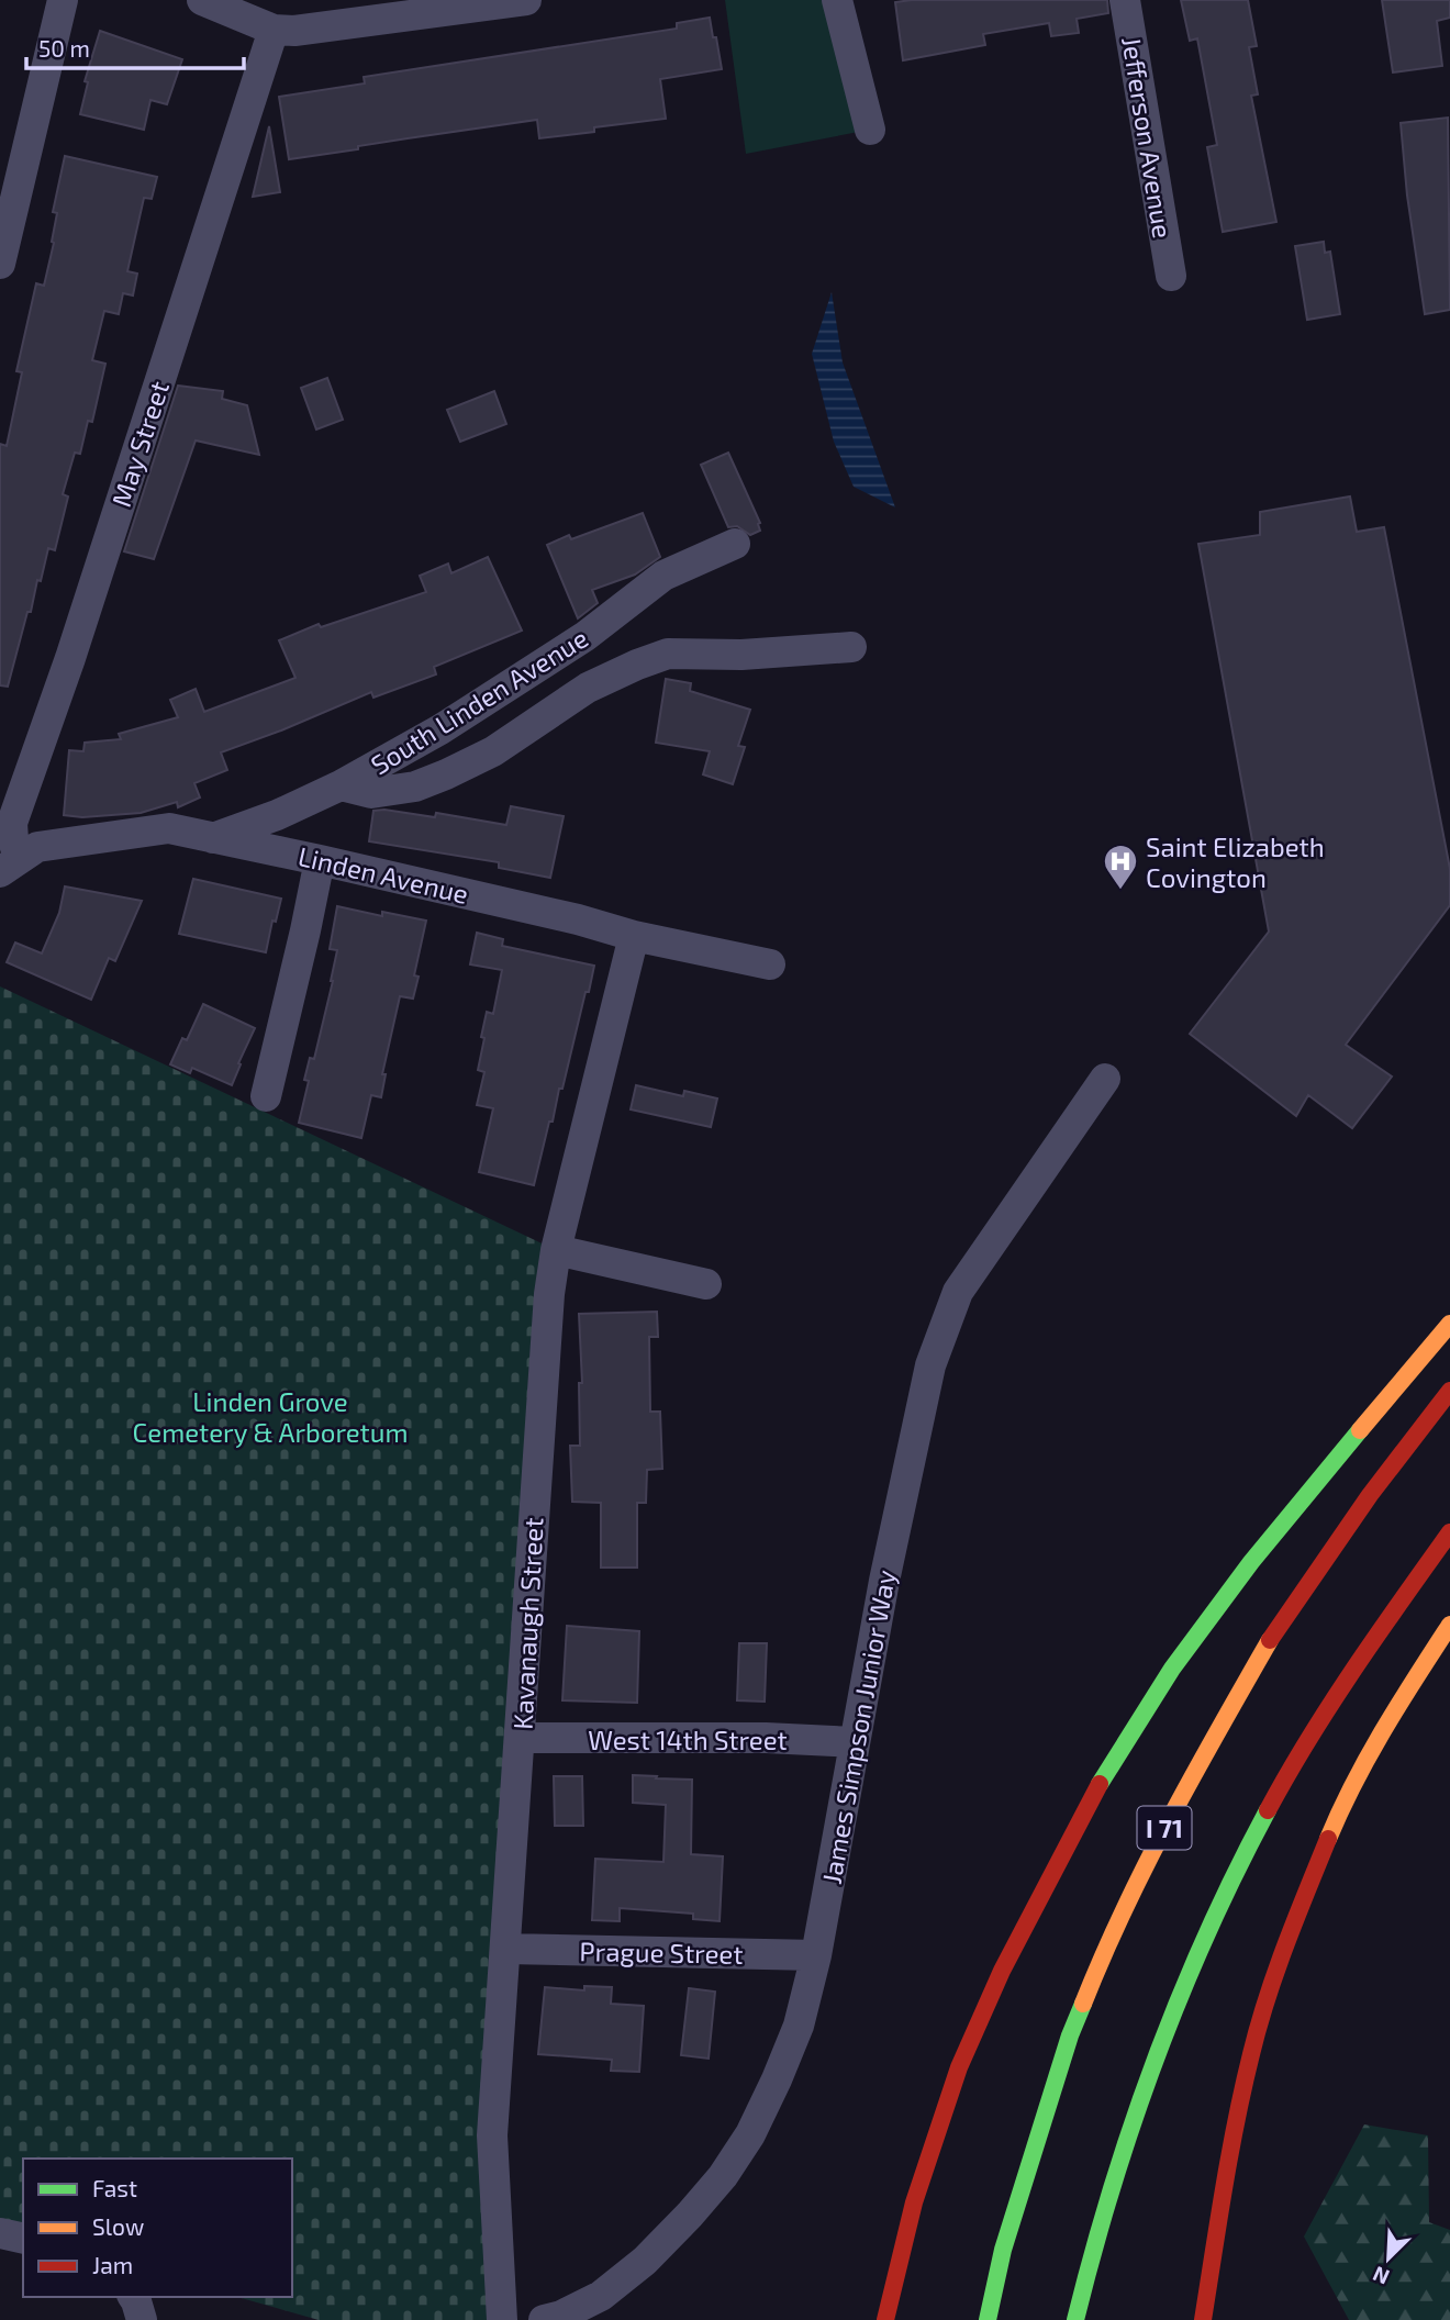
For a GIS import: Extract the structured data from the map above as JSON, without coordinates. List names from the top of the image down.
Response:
{
  "streets": {
    "highway": ["I 71"],
    "street": [
      "Jefferson Avenue",
      "May Street",
      "South Linden Avenue",
      "Linden Avenue",
      "Kavanaugh Street",
      "James Simpson Junior Way",
      "West 14th Street",
      "Prague Street"
    ]
  },
  "crossings": [
    ["May Street", "Linden Avenue"],
    ["South Linden Avenue", "Linden Avenue"],
    ["Linden Avenue", "Kavanaugh Street"],
    ["Kavanaugh Street", "West 14th Street"],
    ["Kavanaugh Street", "Prague Street"],
    ["James Simpson Junior Way", "West 14th Street"],
    ["James Simpson Junior Way", "Prague Street"]
  ],
  "parks": ["Linden Grove Cemetery & Arboretum"],
  "places": {
    "hospital": ["Saint Elizabeth Covington"]
  },
  "legend": ["Fast", "Slow", "Jam"],
  "scale_bar": "50 m",
  "north": "bottom left"
}
